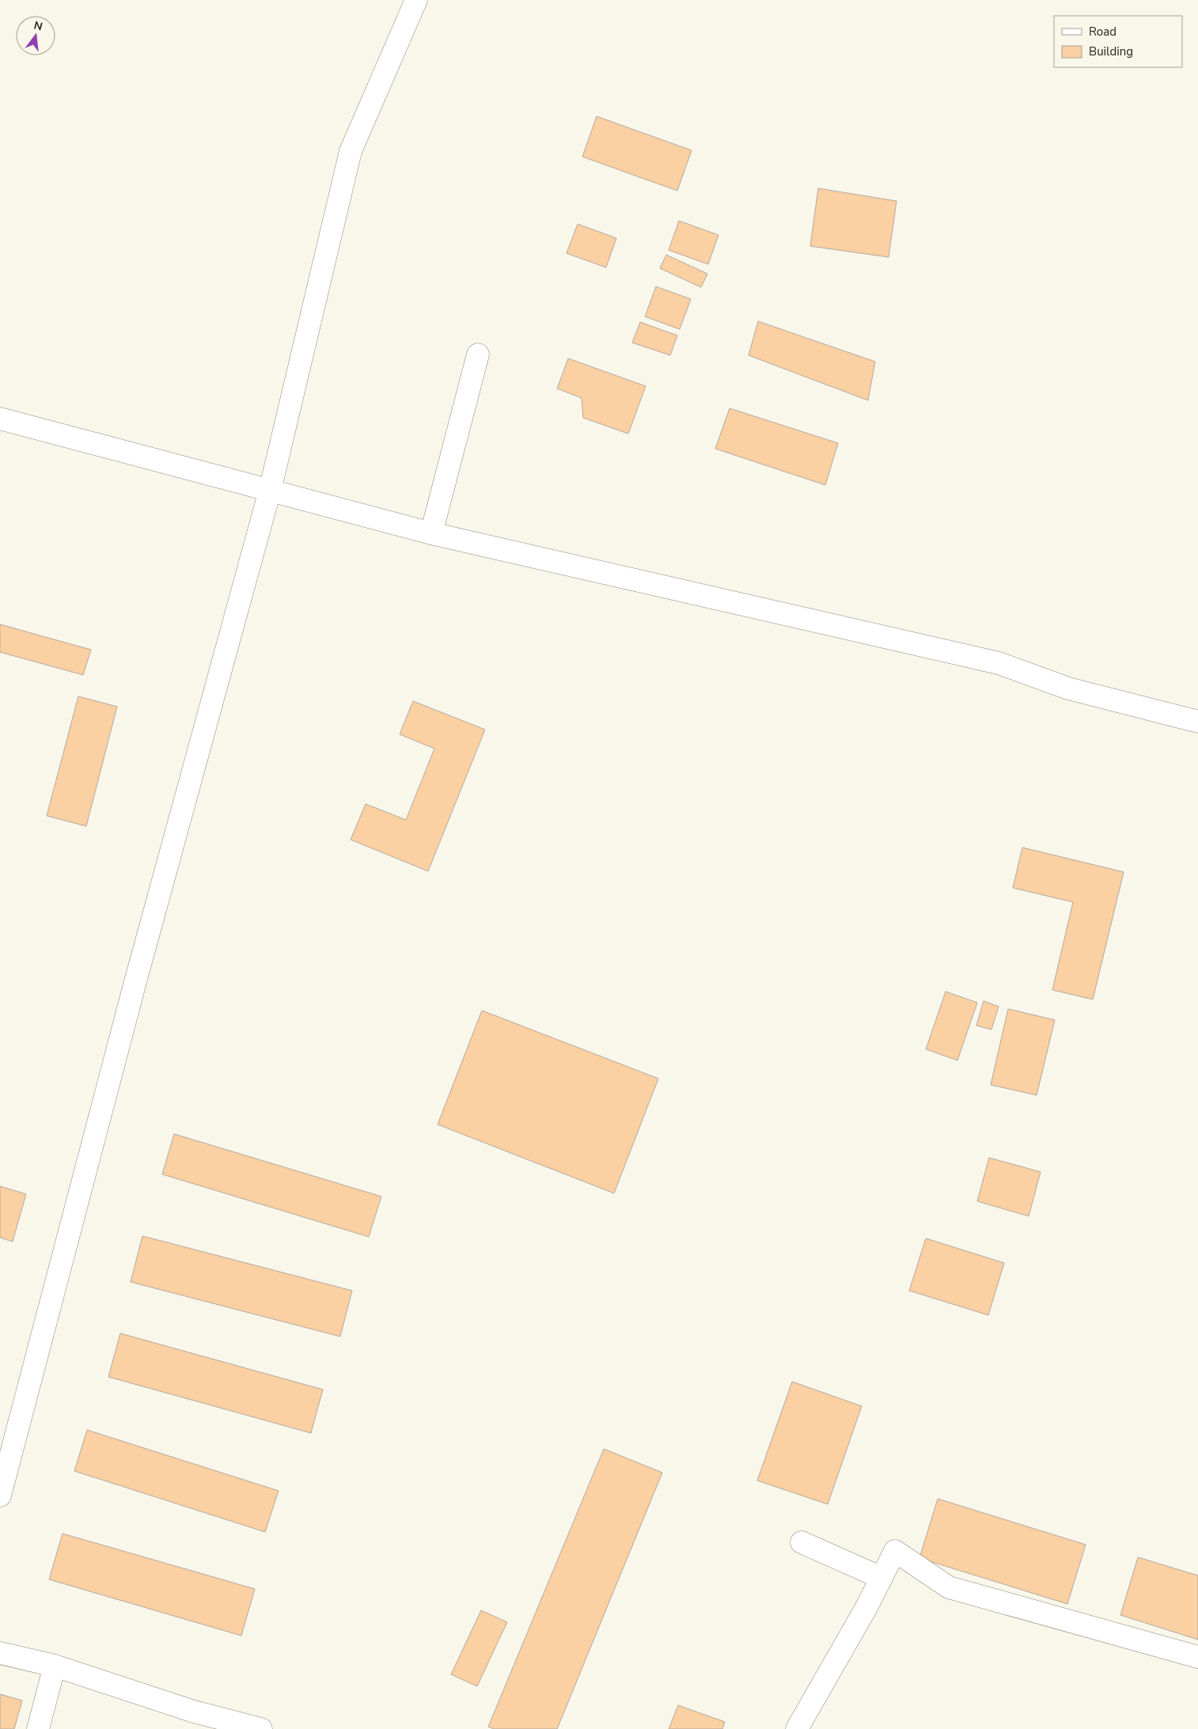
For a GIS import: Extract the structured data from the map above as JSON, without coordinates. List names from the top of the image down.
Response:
{
  "legend": ["Road", "Building"],
  "north": "top"
}
